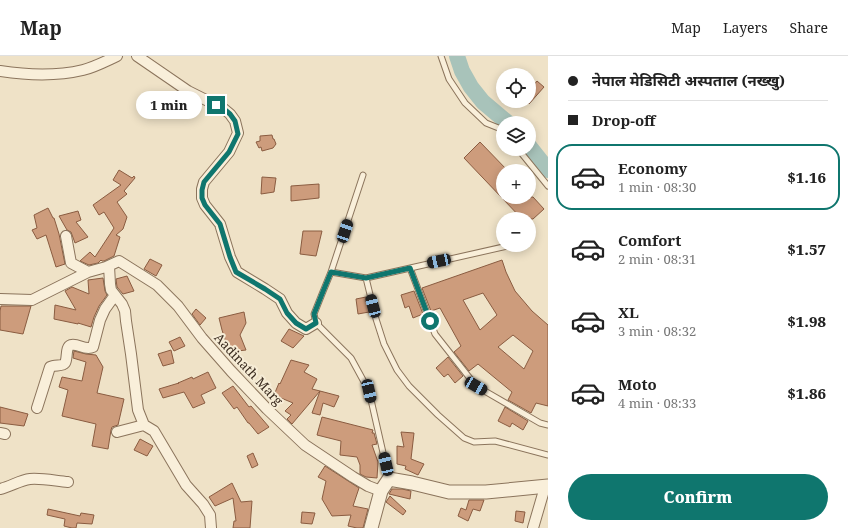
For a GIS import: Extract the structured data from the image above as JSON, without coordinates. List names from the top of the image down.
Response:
{
  "streets": {
    "street": ["Aadinath Marg"]
  },
  "page": {
    "header": "Map",
    "nav": ["Map", "Layers", "Share"],
    "banner": ["नेपाल मेडिसिटी अस्पताल (नख्खु)", "Drop-off"],
    "map_buttons": ["+", "−"],
    "bubble": "1 min",
    "list": [
      {
        "name": "Economy",
        "note": "1 min · 08:30",
        "value": "$1.16"
      },
      {
        "name": "Comfort",
        "note": "2 min · 08:31",
        "value": "$1.57"
      },
      {
        "name": "XL",
        "note": "3 min · 08:32",
        "value": "$1.98"
      },
      {
        "name": "Moto",
        "note": "4 min · 08:33",
        "value": "$1.86"
      }
    ],
    "buttons": "Confirm"
  }
}
